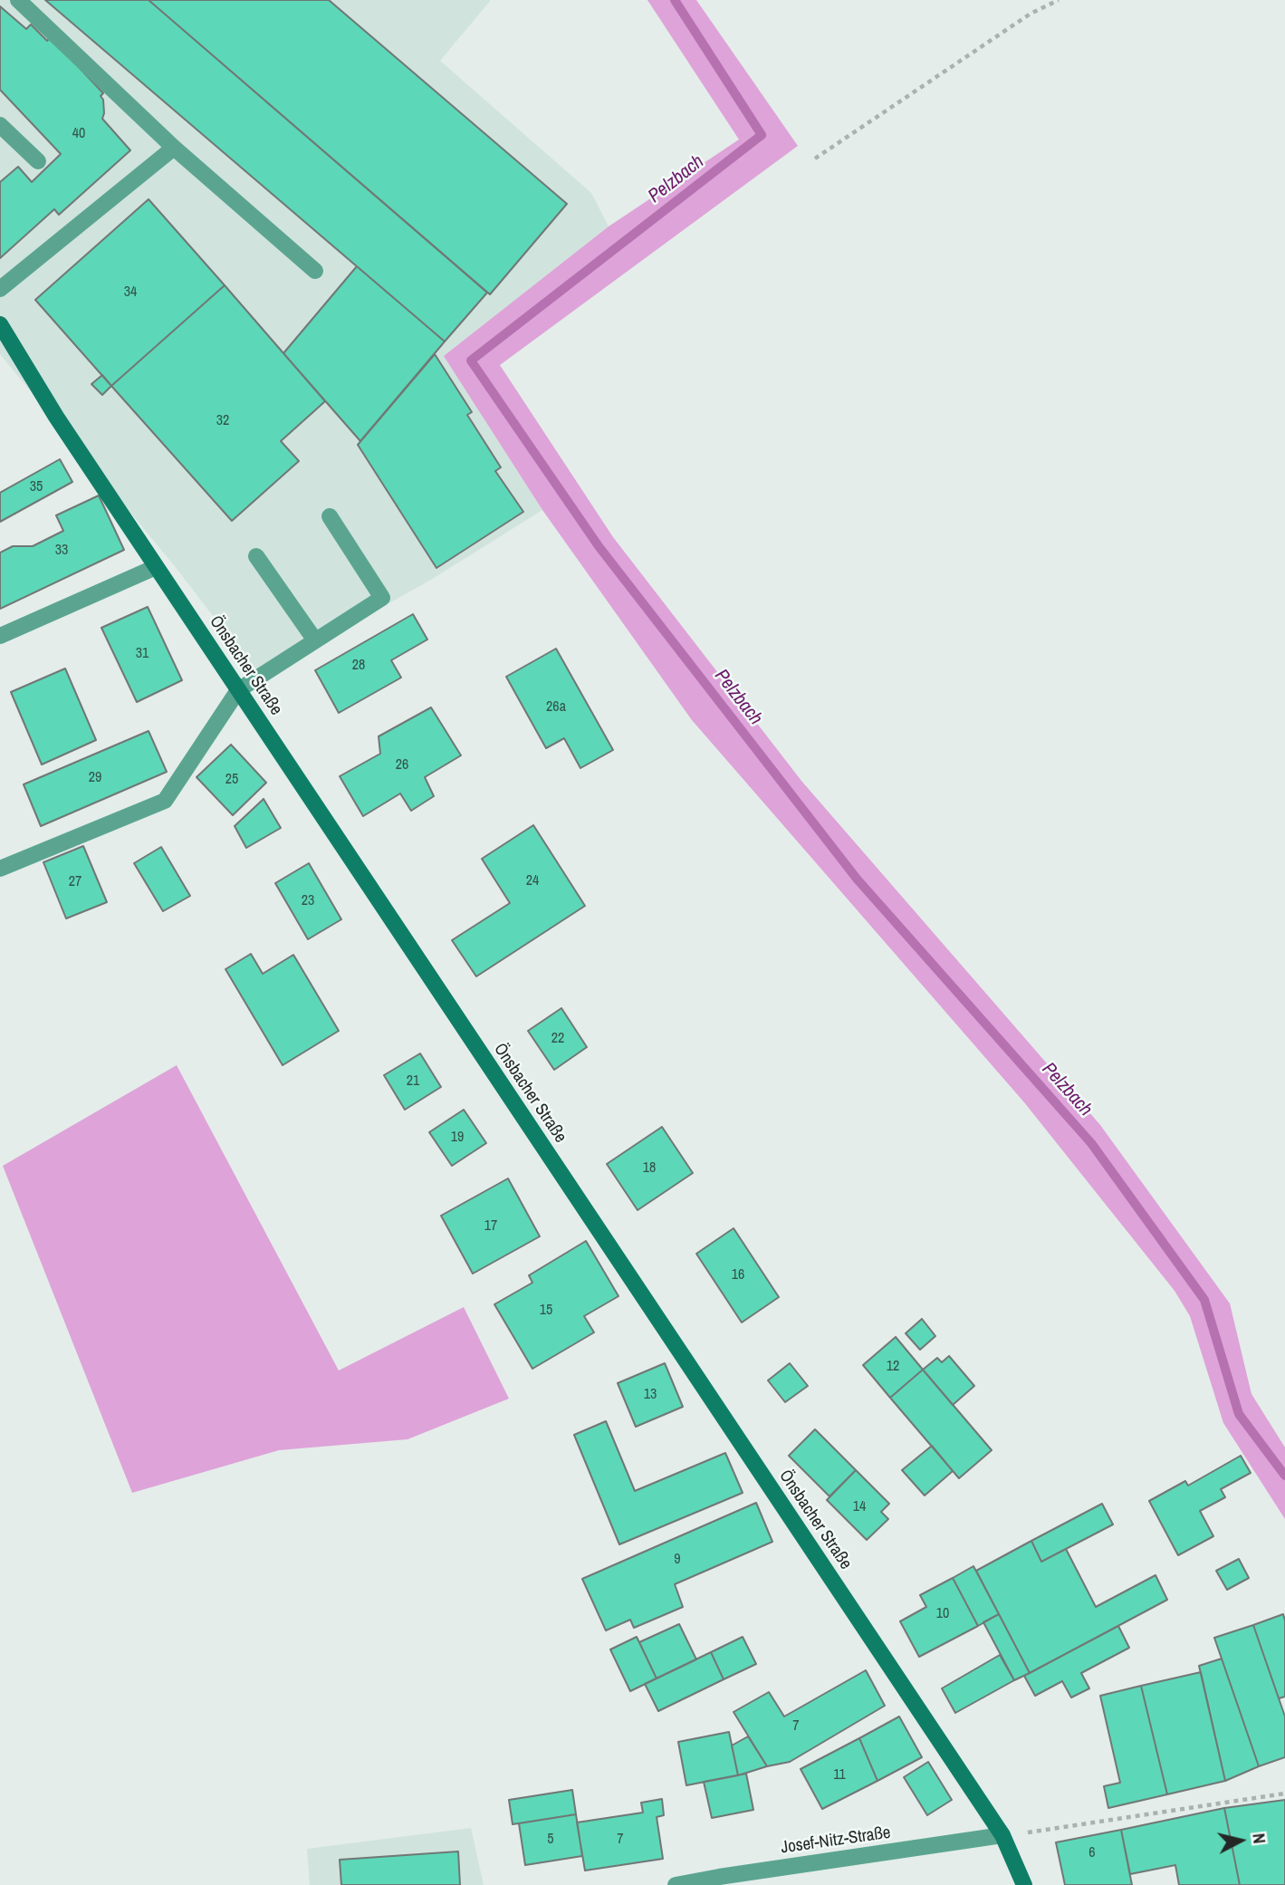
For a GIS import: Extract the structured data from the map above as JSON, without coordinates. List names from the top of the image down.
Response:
{
  "streets": {
    "street": ["Önsbacher Straße", "Josef-Nitz-Straße"]
  },
  "crossings": [
    ["Önsbacher Straße", "Josef-Nitz-Straße"]
  ],
  "water": ["Pelzbach"],
  "house_numbers": [
    "40",
    "34",
    "32",
    "35",
    "33",
    "31",
    "28",
    "26a",
    "26",
    "29",
    "25",
    "24",
    "27",
    "23",
    "22",
    "21",
    "19",
    "18",
    "17",
    "16",
    "15",
    "12",
    "13",
    "14",
    "9",
    "10",
    "7",
    "11",
    "5",
    "7",
    "6"
  ],
  "north": "right"
}
